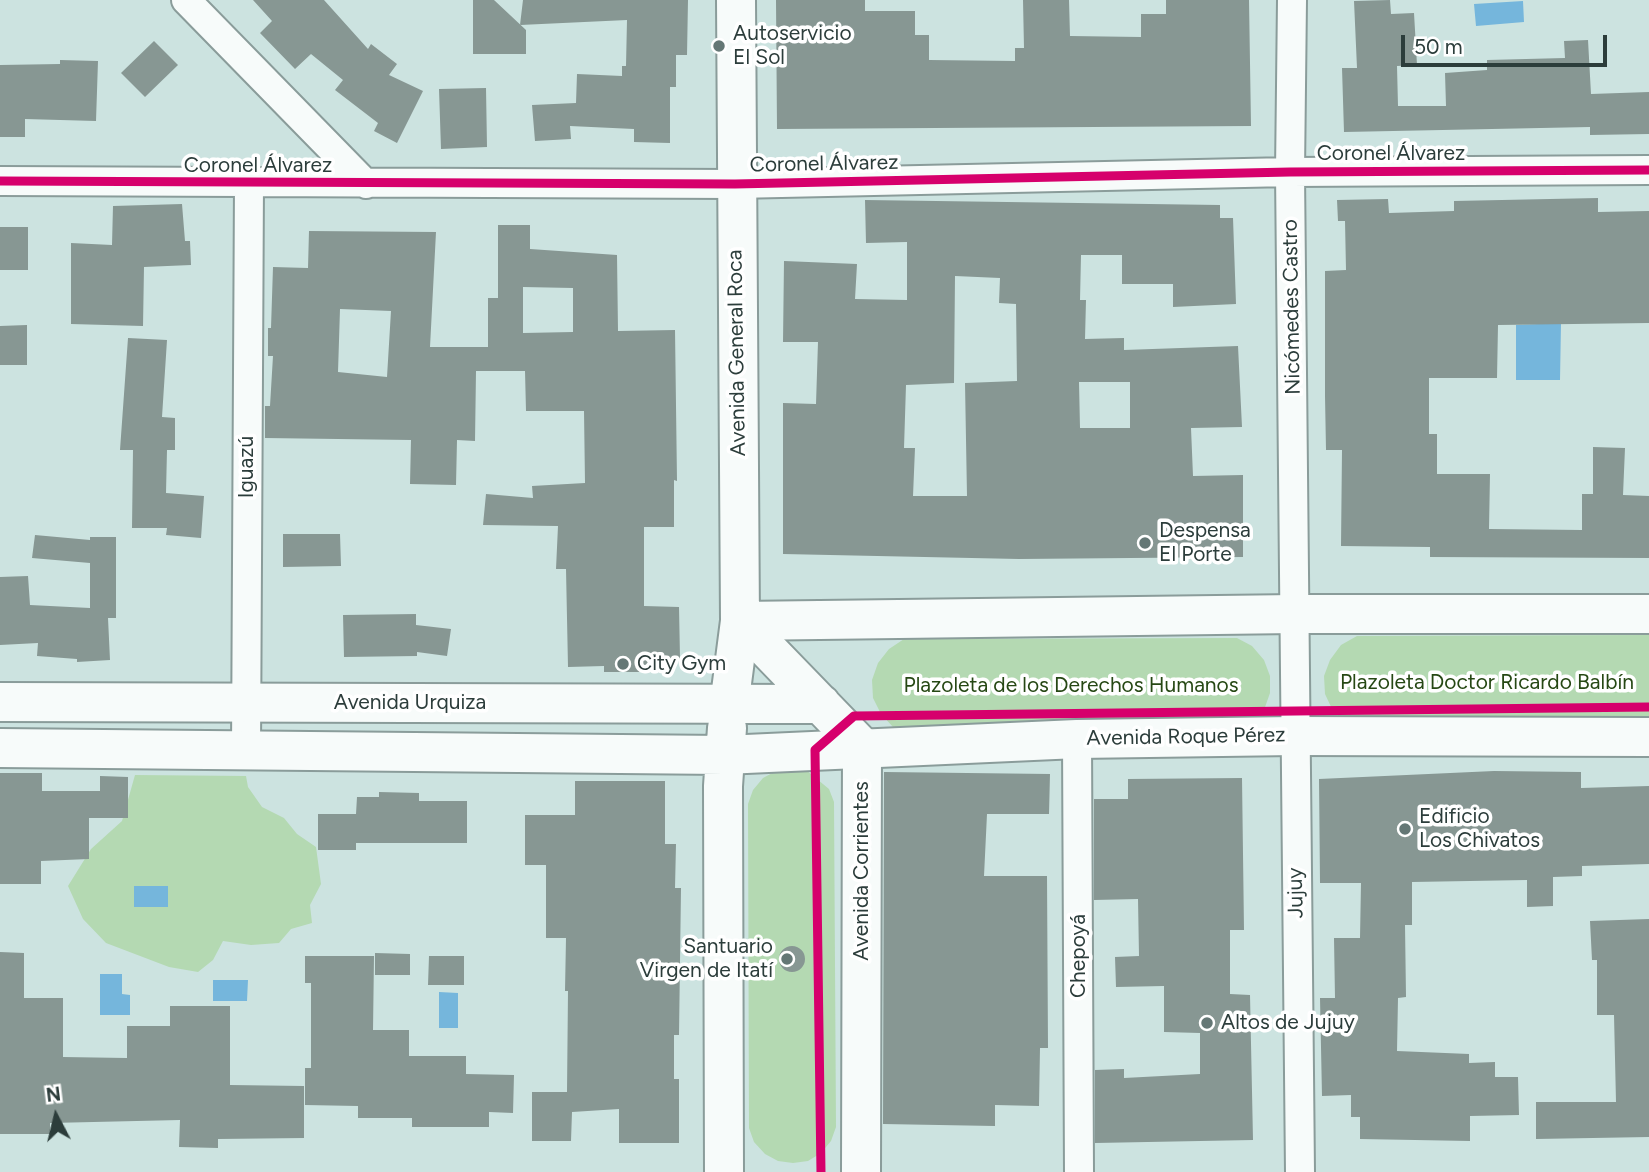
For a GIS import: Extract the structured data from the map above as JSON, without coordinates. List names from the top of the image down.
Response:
{
  "streets": {
    "main road": [
      "Avenida General Roca",
      "Avenida Urquiza",
      "Avenida Roque Pérez",
      "Avenida Corrientes"
    ],
    "street": [
      "Coronel Álvarez",
      "Nicómedes Castro",
      "Iguazú",
      "Jujuy",
      "Chepoyá"
    ]
  },
  "crossings": [
    ["Coronel Álvarez", "Nicómedes Castro"],
    ["Coronel Álvarez", "Avenida General Roca"],
    ["Coronel Álvarez", "Iguazú"],
    ["Nicómedes Castro", "Jujuy"],
    ["Avenida General Roca", "Avenida Urquiza"],
    ["Avenida General Roca", "Avenida Roque Pérez"],
    ["Iguazú", "Avenida Urquiza"],
    ["Avenida Roque Pérez", "Avenida Corrientes"],
    ["Avenida Roque Pérez", "Jujuy"],
    ["Avenida Roque Pérez", "Chepoyá"]
  ],
  "parks": ["Plazoleta Doctor Ricardo Balbín", "Plazoleta de los Derechos Humanos"],
  "places": [
    "Autoservicio El Sol",
    "Despensa El Porte",
    "City Gym",
    "Edificio Los Chivatos",
    "Santuario Virgen de Itatí",
    "Altos de Jujuy"
  ],
  "scale_bar": "50 m",
  "north": "top"
}
